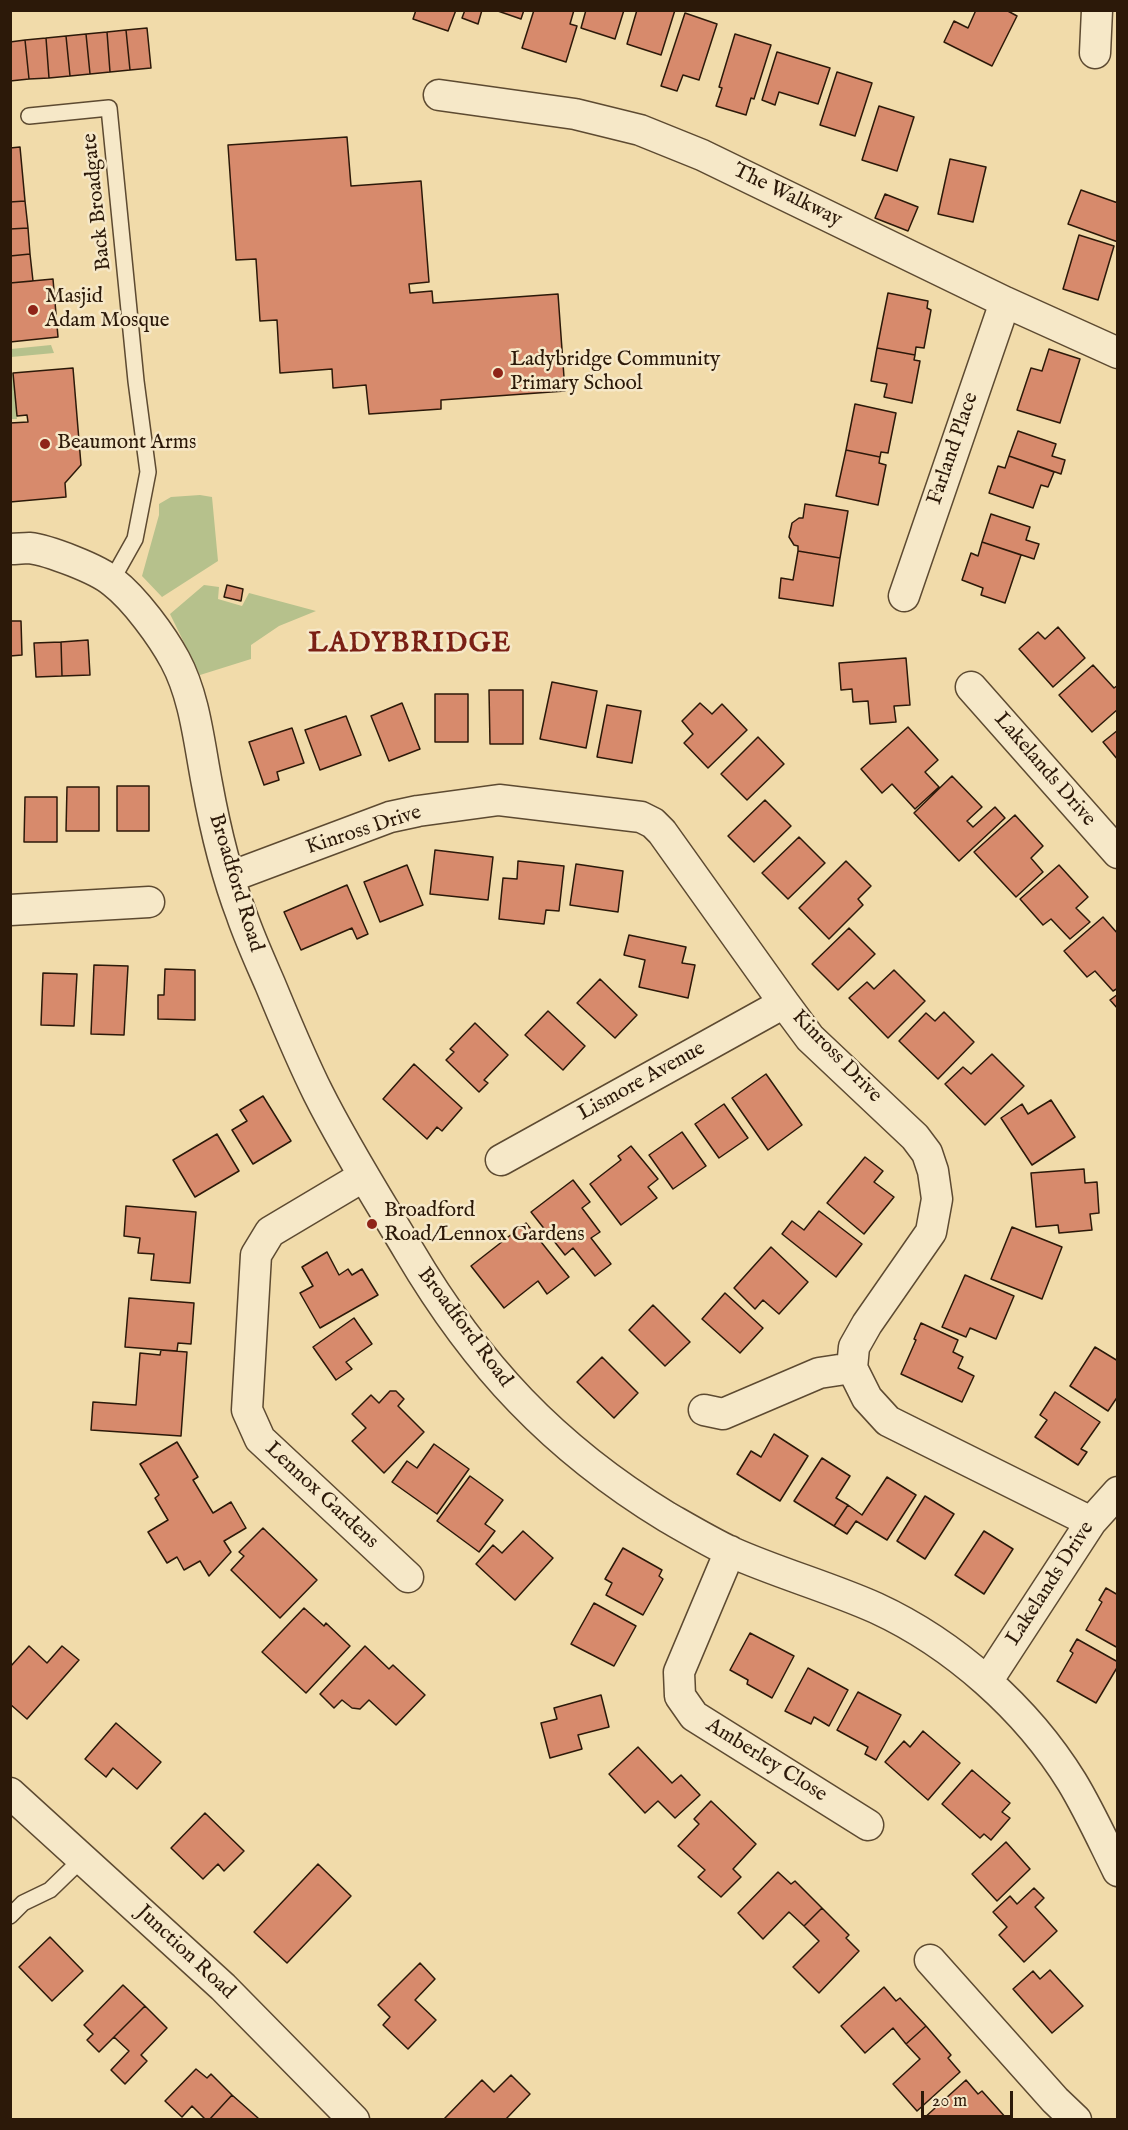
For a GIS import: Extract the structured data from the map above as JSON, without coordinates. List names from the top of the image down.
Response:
{
  "streets": {
    "street": [
      "The Walkway",
      "Farland Place",
      "Lakelands Drive",
      "Kinross Drive",
      "Broadford Road",
      "Lismore Avenue",
      "Lennox Gardens",
      "Amberley Close",
      "Junction Road"
    ],
    "lane": ["Back Broadgate"]
  },
  "crossings": [
    ["The Walkway", "Farland Place"],
    ["Back Broadgate", "Broadford Road"],
    ["Lakelands Drive", "Broadford Road"],
    ["Kinross Drive", "Broadford Road"],
    ["Kinross Drive", "Lismore Avenue"],
    ["Broadford Road", "Lennox Gardens"],
    ["Broadford Road", "Amberley Close"]
  ],
  "districts": ["LADYBRIDGE"],
  "places": [
    "Masjid Adam Mosque",
    "Ladybridge Community Primary School",
    "Beaumont Arms",
    "Broadford Road/Lennox Gardens"
  ],
  "scale_bar": "20 m"
}
